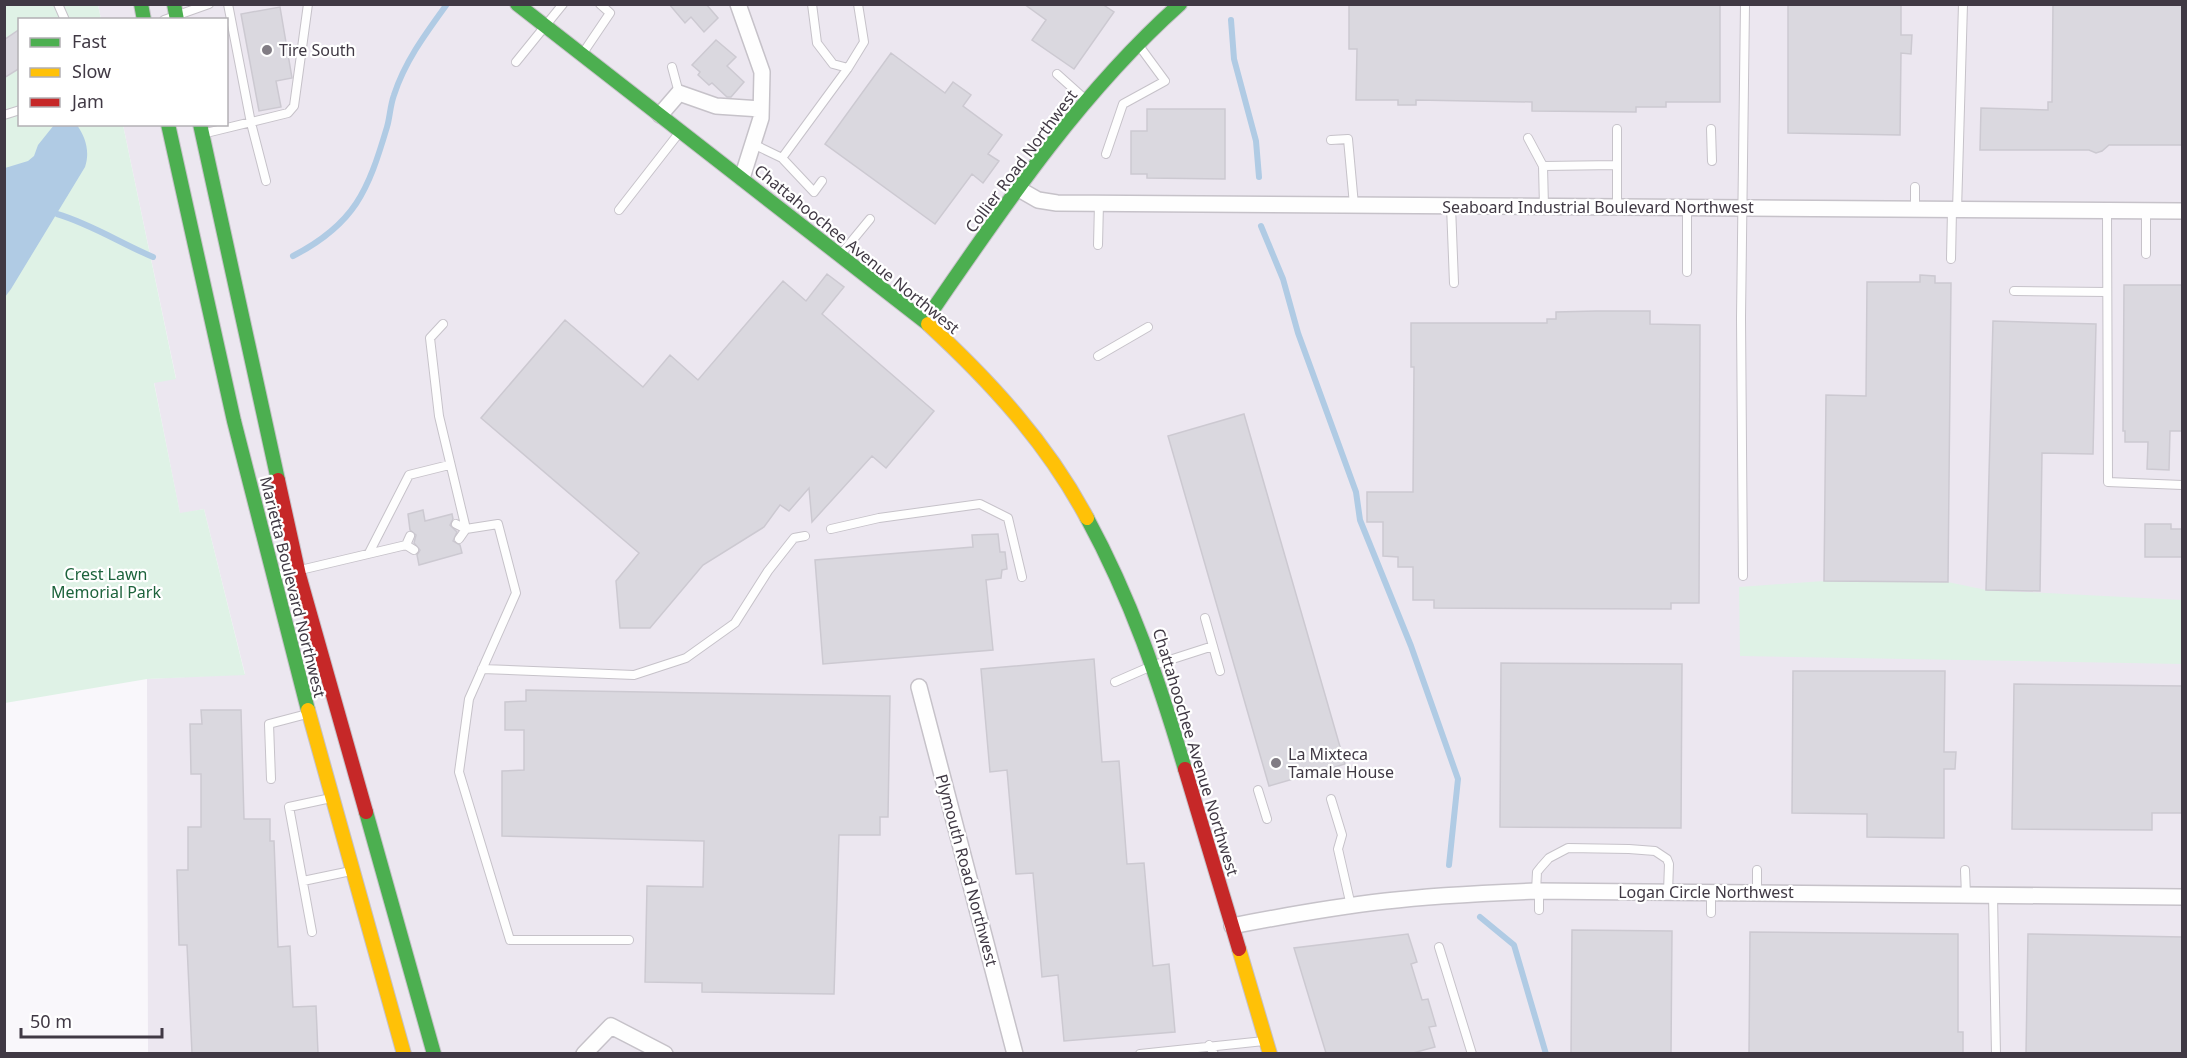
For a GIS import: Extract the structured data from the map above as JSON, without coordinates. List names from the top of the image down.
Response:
{
  "streets": {
    "main road": ["Collier Road Northwest", "Chattahoochee Avenue Northwest", "Marietta Boulevard Northwest"],
    "street": ["Seaboard Industrial Boulevard Northwest", "Plymouth Road Northwest", "Logan Circle Northwest"]
  },
  "crossings": [
    ["Collier Road Northwest", "Seaboard Industrial Boulevard Northwest"],
    ["Collier Road Northwest", "Chattahoochee Avenue Northwest"],
    ["Chattahoochee Avenue Northwest", "Logan Circle Northwest"]
  ],
  "parks": ["Crest Lawn Memorial Park"],
  "places": ["Tire South", "La Mixteca Tamale House"],
  "legend": ["Fast", "Slow", "Jam"],
  "scale_bar": "50 m"
}
